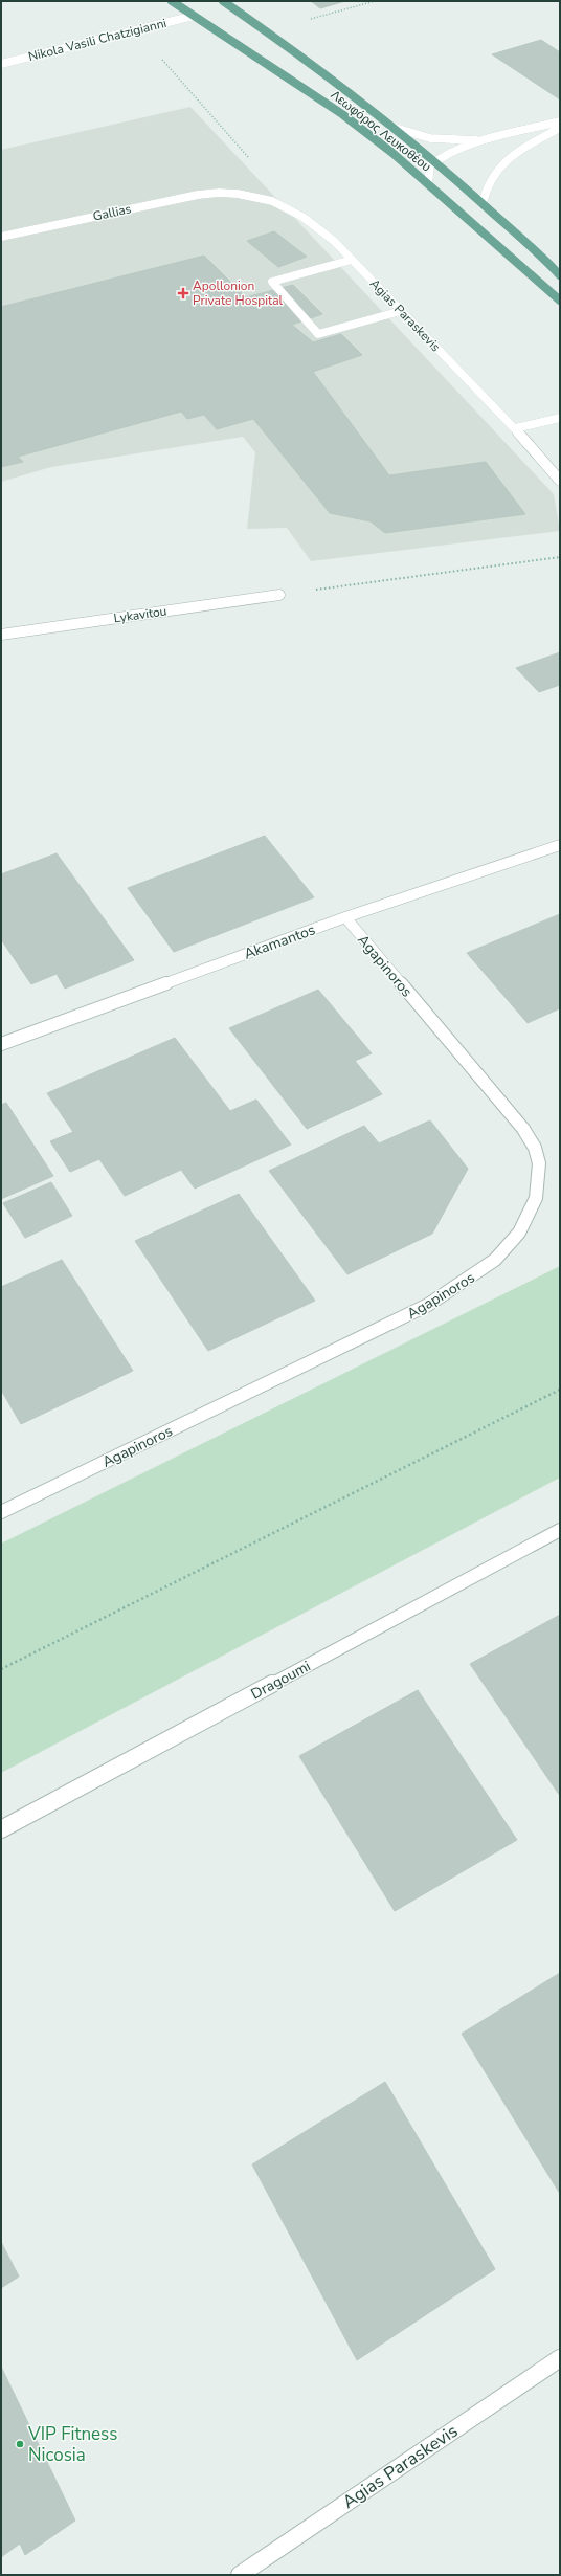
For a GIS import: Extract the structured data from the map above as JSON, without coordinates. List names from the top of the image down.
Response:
{
  "streets": {
    "main road": ["Λεωφόρος Λευκοθέου"],
    "street": [
      "Nikola Vasili Chatzigianni",
      "Gallias",
      "Agias Paraskevis",
      "Lykavitou",
      "Akamantos",
      "Agapinoros",
      "Dragoumi"
    ]
  },
  "crossings": [
    ["Nikola Vasili Chatzigianni", "Λεωφόρος Λευκοθέου"],
    ["Gallias", "Agias Paraskevis"],
    ["Akamantos", "Agapinoros"]
  ],
  "places": {
    "health": ["Apollonion Private Hospital"],
    "other": ["VIP Fitness Nicosia"]
  }
}
